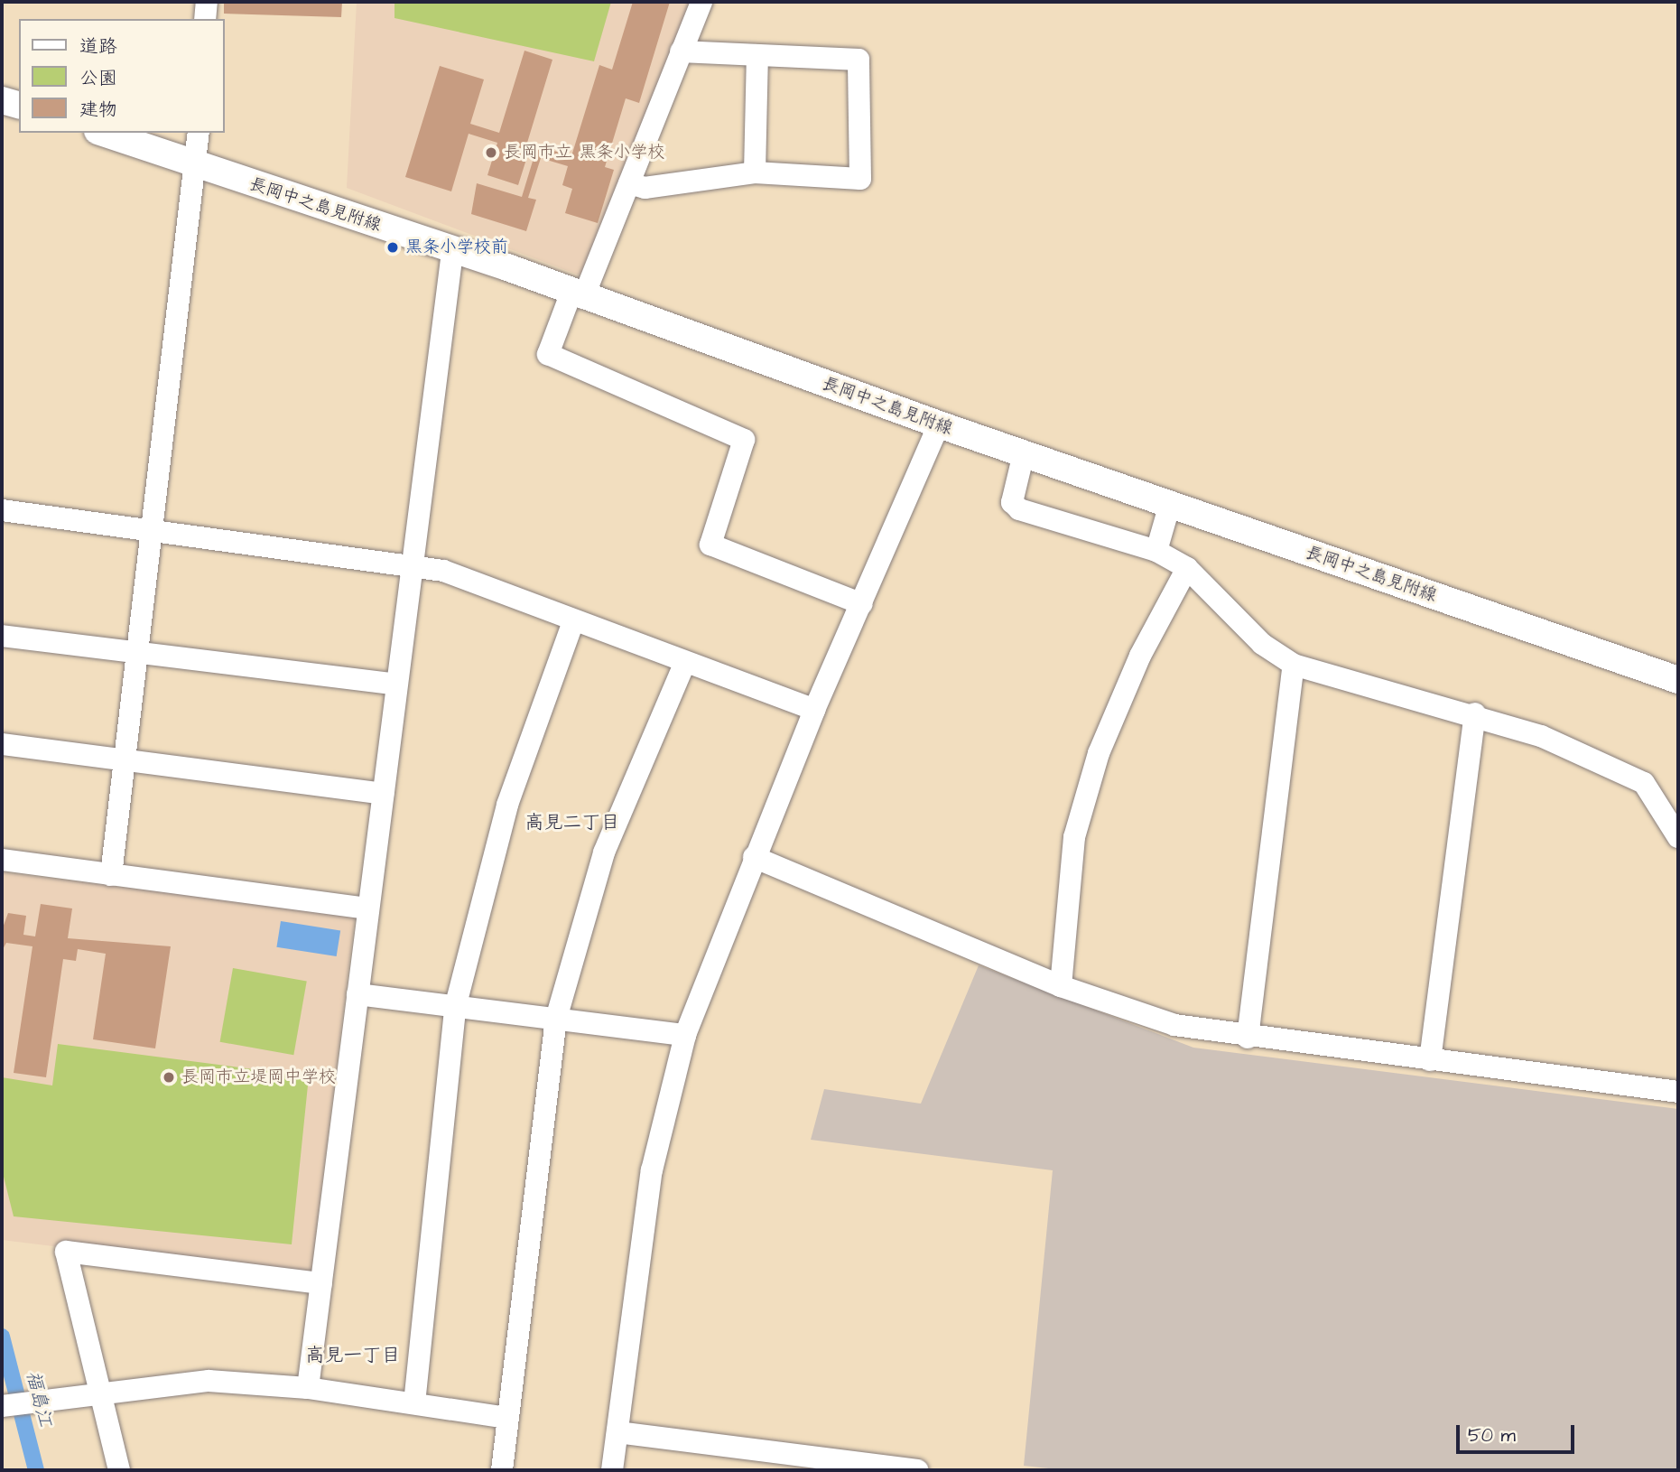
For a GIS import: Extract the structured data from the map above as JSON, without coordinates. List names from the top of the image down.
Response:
{
  "streets": {
    "main road": ["長岡中之島見附線"]
  },
  "districts": ["高見二丁目", "高見一丁目"],
  "water": ["福島江"],
  "places": ["長岡市立 黒条小学校", "黒条小学校前", "長岡市立堤岡中学校"],
  "legend": ["道路", "公園", "建物"],
  "scale_bar": "50 m"
}
